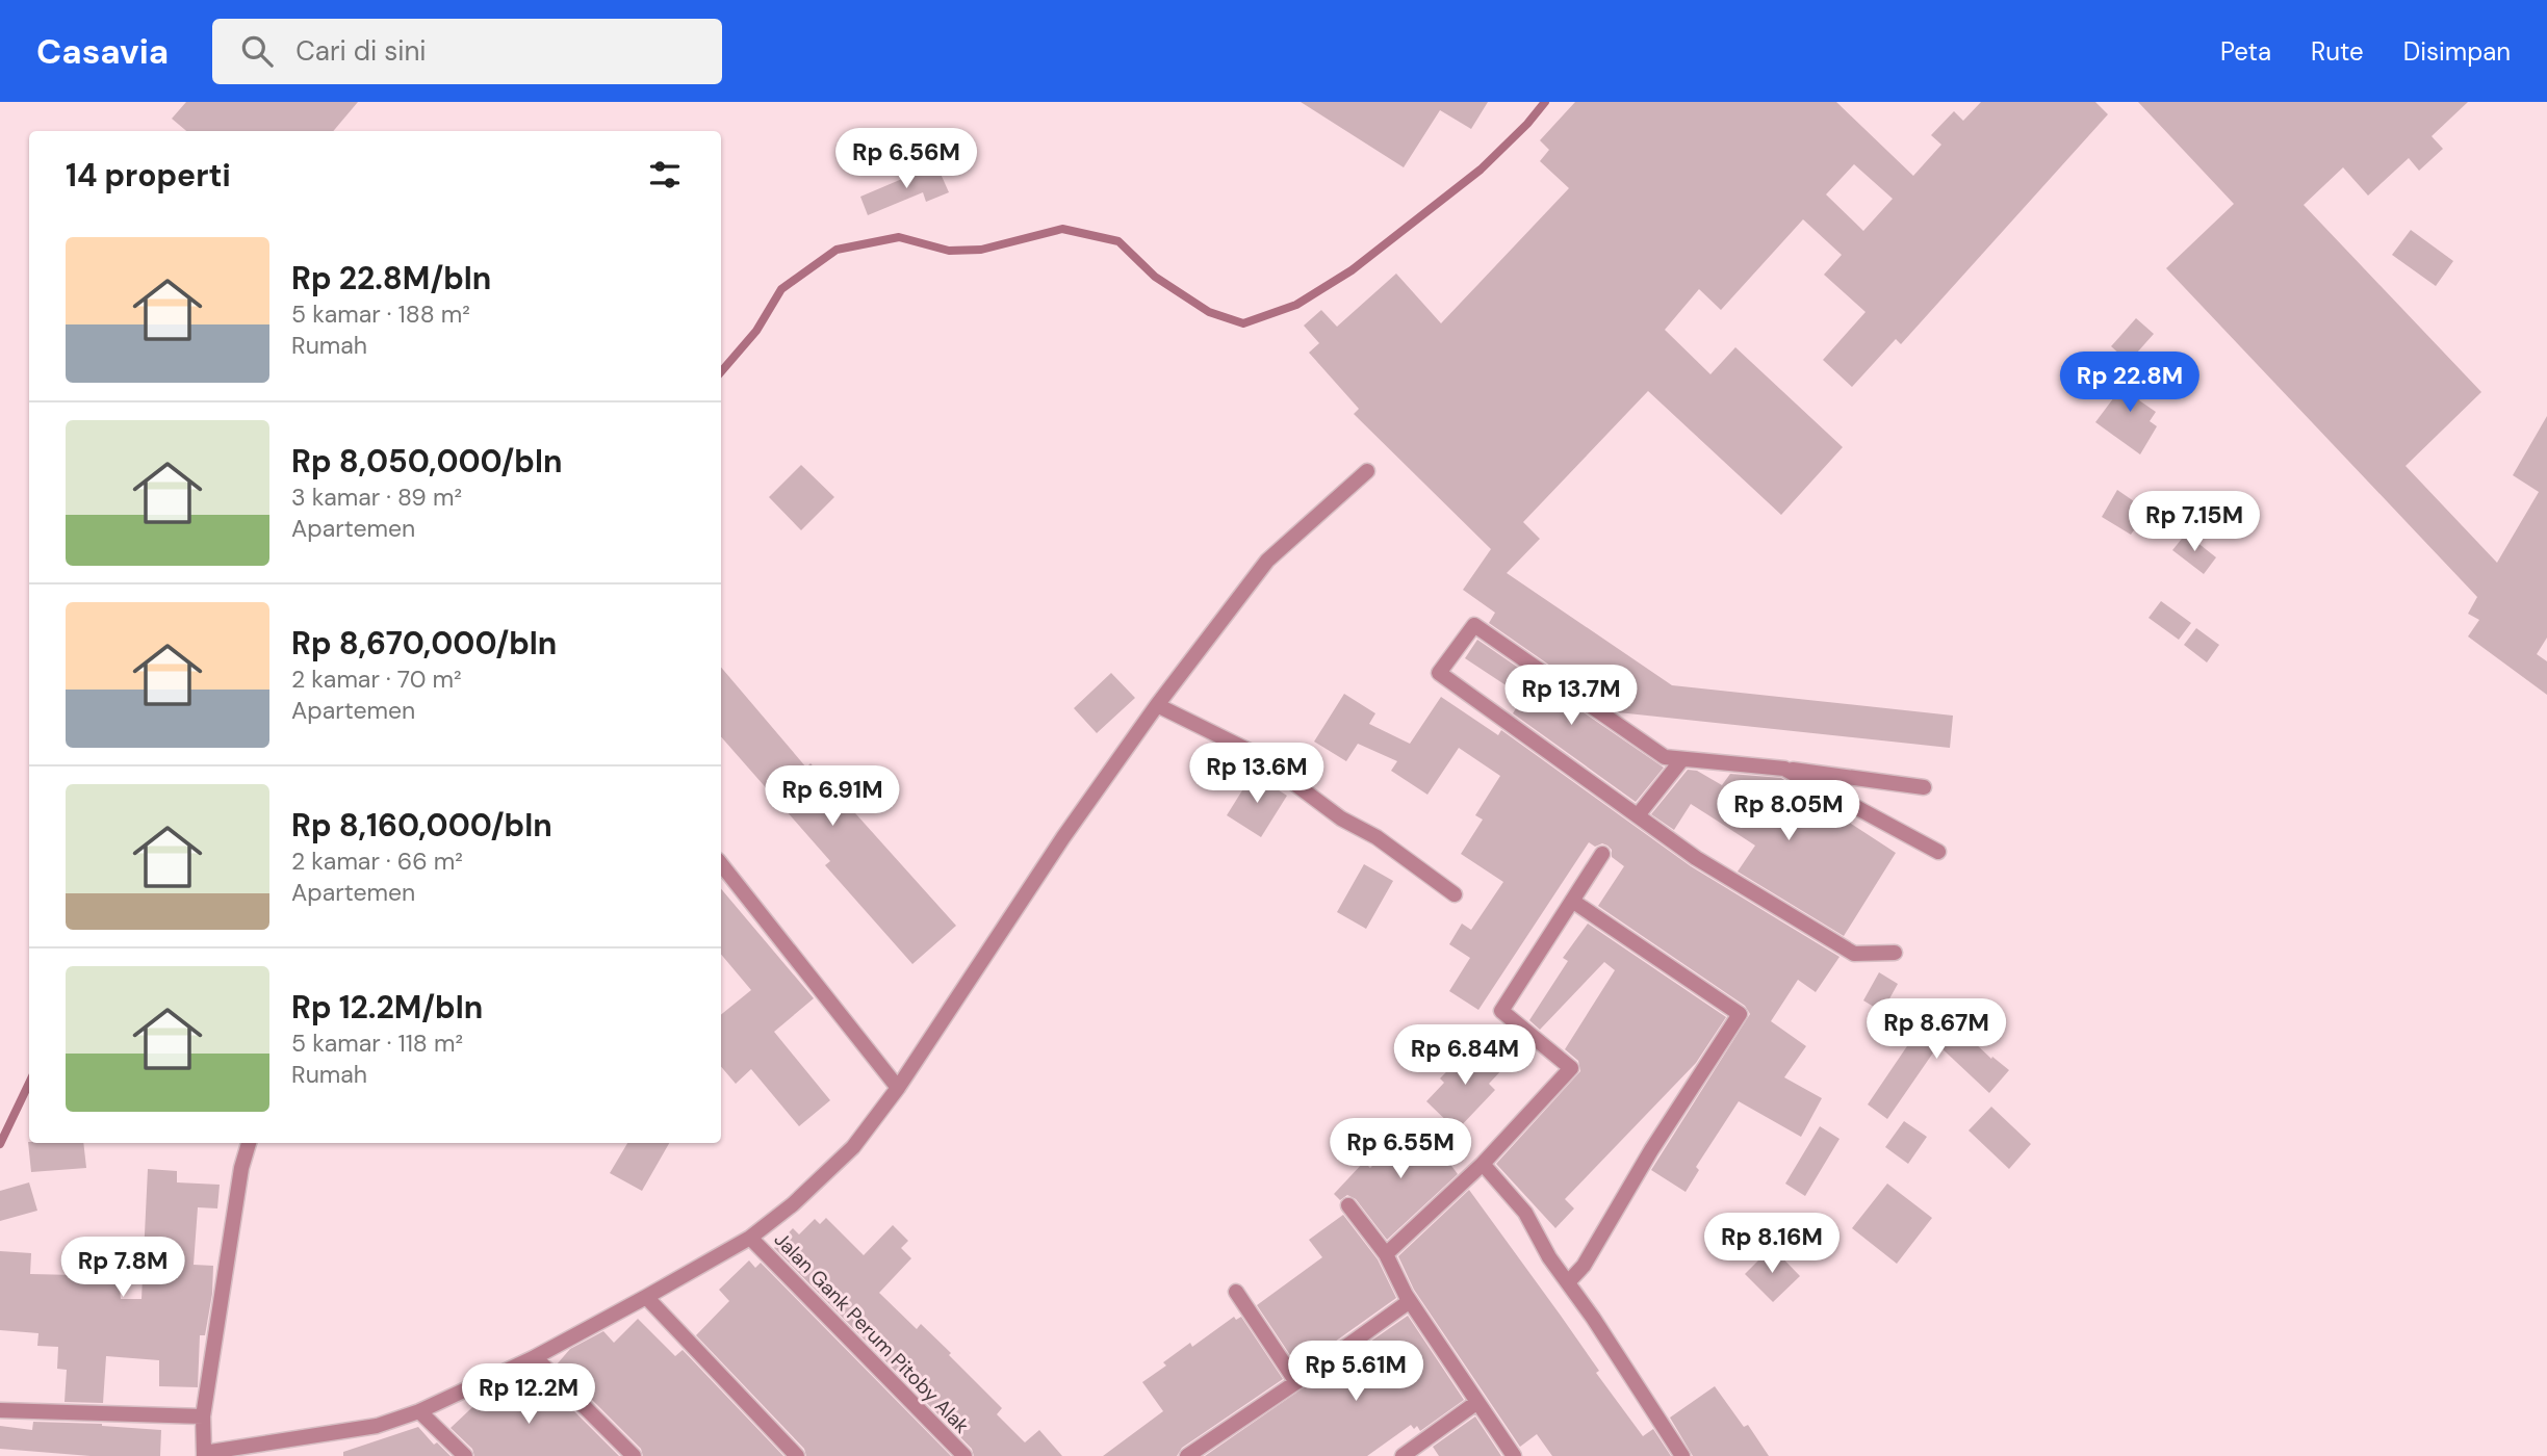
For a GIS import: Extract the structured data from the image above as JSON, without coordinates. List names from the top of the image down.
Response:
{
  "streets": {
    "street": ["Jalan Gank Perum Pitoby Alak"]
  },
  "page": {
    "header": "Casavia",
    "search": "Cari di sini",
    "nav": ["Peta", "Rute", "Disimpan"],
    "price": [
      "Rp 6.56M",
      "Rp 22.8M",
      "Rp 7.15M",
      "Rp 13.7M",
      "Rp 13.6M",
      "Rp 6.91M",
      "Rp 8.05M",
      "Rp 8.67M",
      "Rp 6.84M",
      "Rp 6.55M",
      "Rp 8.16M",
      "Rp 7.8M",
      "Rp 5.61M",
      "Rp 12.2M"
    ],
    "heading": "14 properti",
    "list": [
      {
        "name": "Rp 22.8M/bln",
        "note": "5 kamar · 188 m² · Rumah"
      },
      {
        "name": "Rp 8,050,000/bln",
        "note": "3 kamar · 89 m² · Apartemen"
      },
      {
        "name": "Rp 8,670,000/bln",
        "note": "2 kamar · 70 m² · Apartemen"
      },
      {
        "name": "Rp 8,160,000/bln",
        "note": "2 kamar · 66 m² · Apartemen"
      },
      {
        "name": "Rp 12.2M/bln",
        "note": "5 kamar · 118 m² · Rumah"
      }
    ]
  }
}
